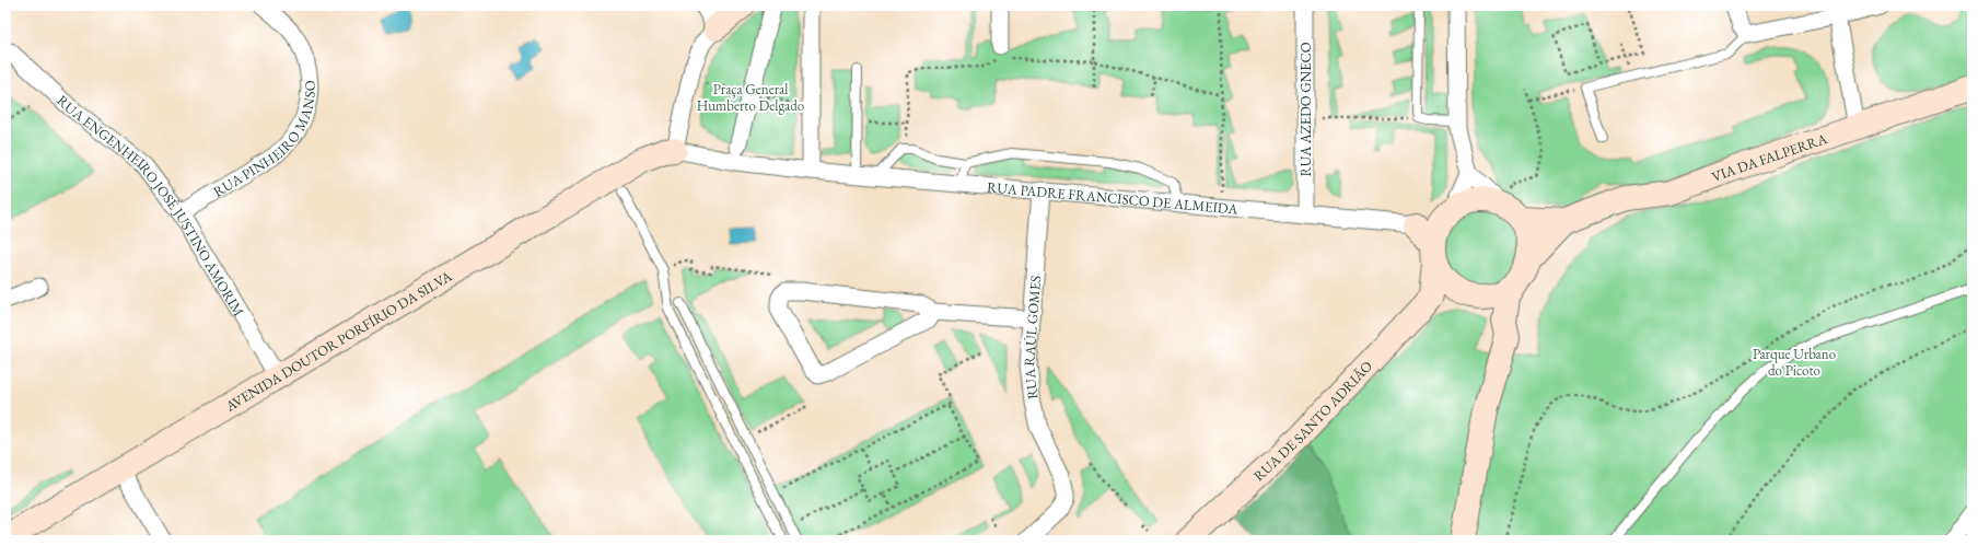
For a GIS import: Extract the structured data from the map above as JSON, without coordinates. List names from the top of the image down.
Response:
{
  "streets": {
    "main road": [
      "VIA DA FALPERRA",
      "RUA PADRE FRANCISCO DE ALMEIDA",
      "AVENIDA DOUTOR PORFÍRIO DA SILVA",
      "RUA DE SANTO ADRIÃO"
    ],
    "street": [
      "RUA AZEDO GNECO",
      "RUA PINHEIRO MANSO",
      "RUA ENGENHEIRO JOSÉ JUSTINO AMORIM",
      "RUA RAÚL GOMES"
    ]
  },
  "crossings": [
    ["RUA AZEDO GNECO", "RUA PADRE FRANCISCO DE ALMEIDA"],
    ["RUA PINHEIRO MANSO", "RUA ENGENHEIRO JOSÉ JUSTINO AMORIM"],
    ["VIA DA FALPERRA", "RUA PADRE FRANCISCO DE ALMEIDA"],
    ["RUA PADRE FRANCISCO DE ALMEIDA", "RUA RAÚL GOMES"],
    ["RUA ENGENHEIRO JOSÉ JUSTINO AMORIM", "AVENIDA DOUTOR PORFÍRIO DA SILVA"]
  ],
  "parks": ["Praça General Humberto Delgado", "Parque Urbano do Picoto"]
}
